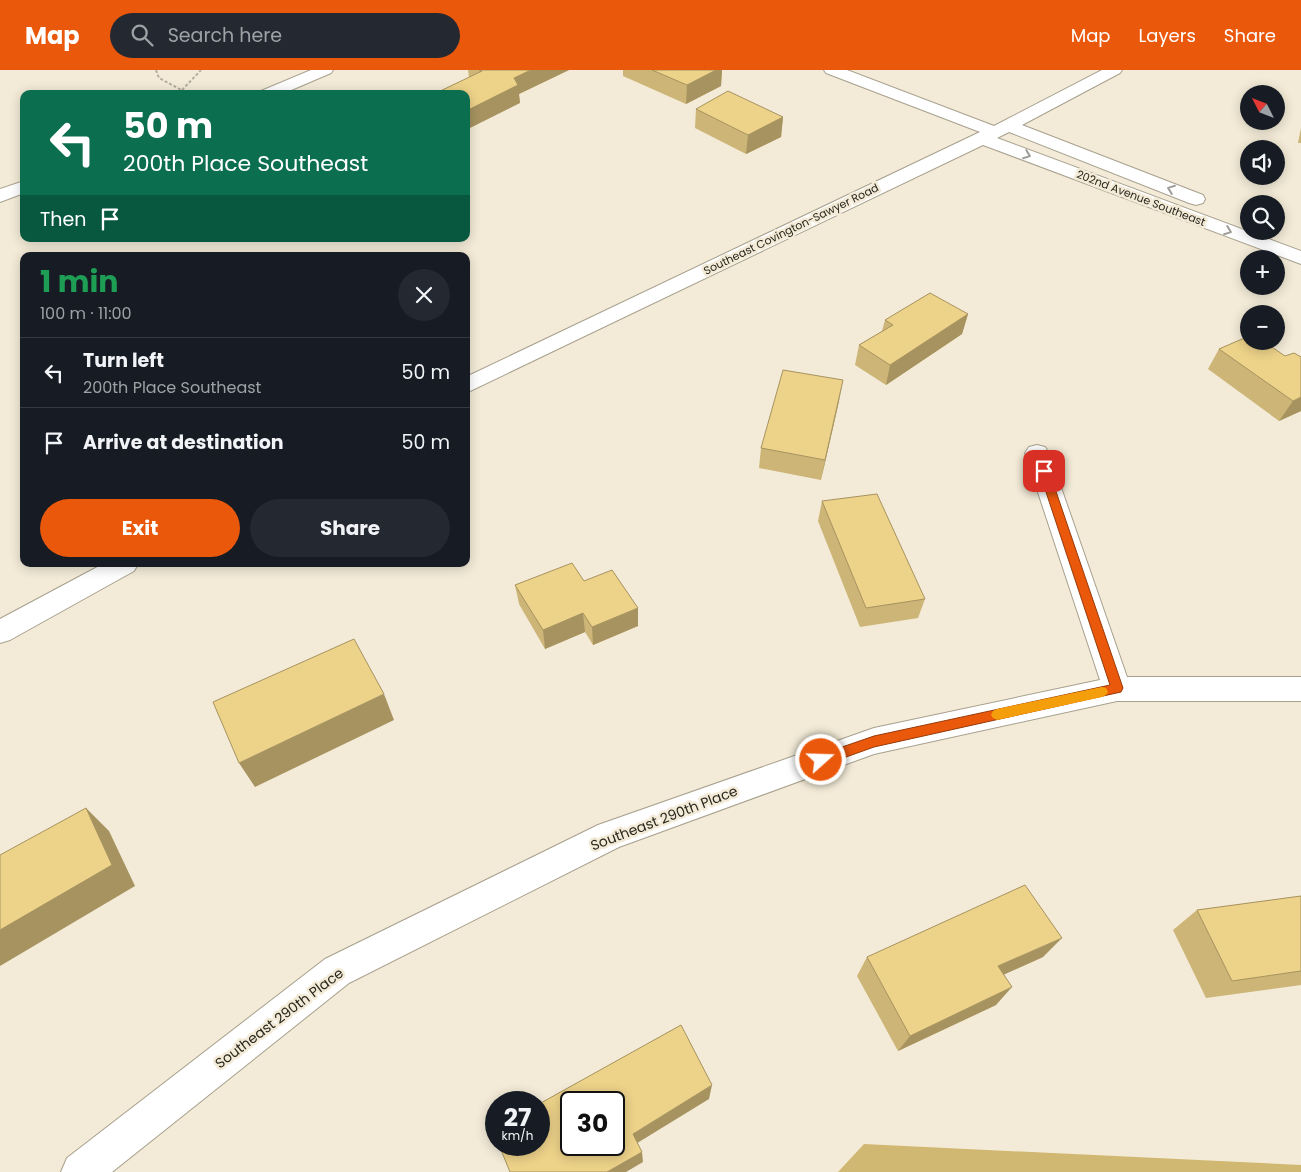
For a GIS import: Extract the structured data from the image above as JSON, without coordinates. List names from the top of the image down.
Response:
{
  "streets": {
    "street": ["202nd Avenue Southeast", "Southeast Covington-Sawyer Road", "Southeast 290th Place"]
  },
  "crossings": [
    ["202nd Avenue Southeast", "Southeast Covington-Sawyer Road"]
  ],
  "north": "top left",
  "page": {
    "header": "Map",
    "search": "Search here",
    "nav": ["Map", "Layers", "Share"],
    "map_buttons": ["+", "−"],
    "turn": ["50 m", "200th Place Southeast"],
    "then": "Then",
    "heading": ["1 min", "100 m · 11:00"],
    "list": [
      {
        "name": "Turn left",
        "note": "200th Place Southeast",
        "value": "50 m"
      },
      {
        "name": "Arrive at destination",
        "value": "50 m"
      }
    ],
    "buttons": ["Exit", "Share"],
    "speed": "27 km/h",
    "limit": "30"
  }
}
